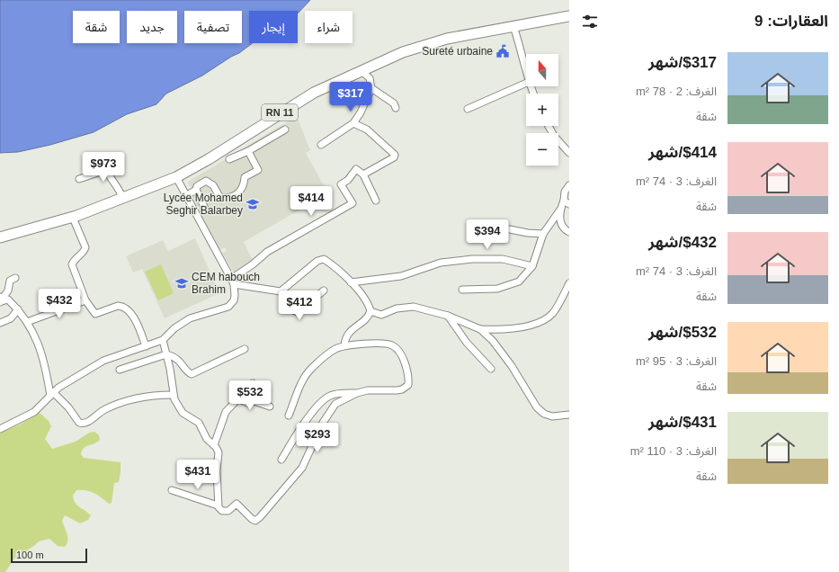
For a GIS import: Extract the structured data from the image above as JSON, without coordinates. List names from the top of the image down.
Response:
{
  "streets": {
    "main road": ["RN 11"]
  },
  "places": {
    "public building": ["Sureté urbaine"],
    "school or university": ["Lycée Mohamed Seghir Balarbey", "CEM habouch Brahim"]
  },
  "scale_bar": "100 m",
  "north": "top",
  "page": {
    "heading": "العقارات: 9",
    "chip": [
      "شراء",
      "إيجار",
      "تصفية",
      "جديد",
      "شقة"
    ],
    "list": [
      {
        "name": "$317/شهر",
        "note": "الغرف: 2 · 78 m² · شقة"
      },
      {
        "name": "$414/شهر",
        "note": "الغرف: 3 · 74 m² · شقة"
      },
      {
        "name": "$432/شهر",
        "note": "الغرف: 3 · 74 m² · شقة"
      },
      {
        "name": "$532/شهر",
        "note": "الغرف: 3 · 95 m² · شقة"
      },
      {
        "name": "$431/شهر",
        "note": "الغرف: 3 · 110 m² · شقة"
      }
    ],
    "map_buttons": ["+", "−"],
    "price": [
      "$317",
      "$973",
      "$414",
      "$394",
      "$432",
      "$412",
      "$532",
      "$293",
      "$431"
    ],
    "scale": "100 m"
  }
}
